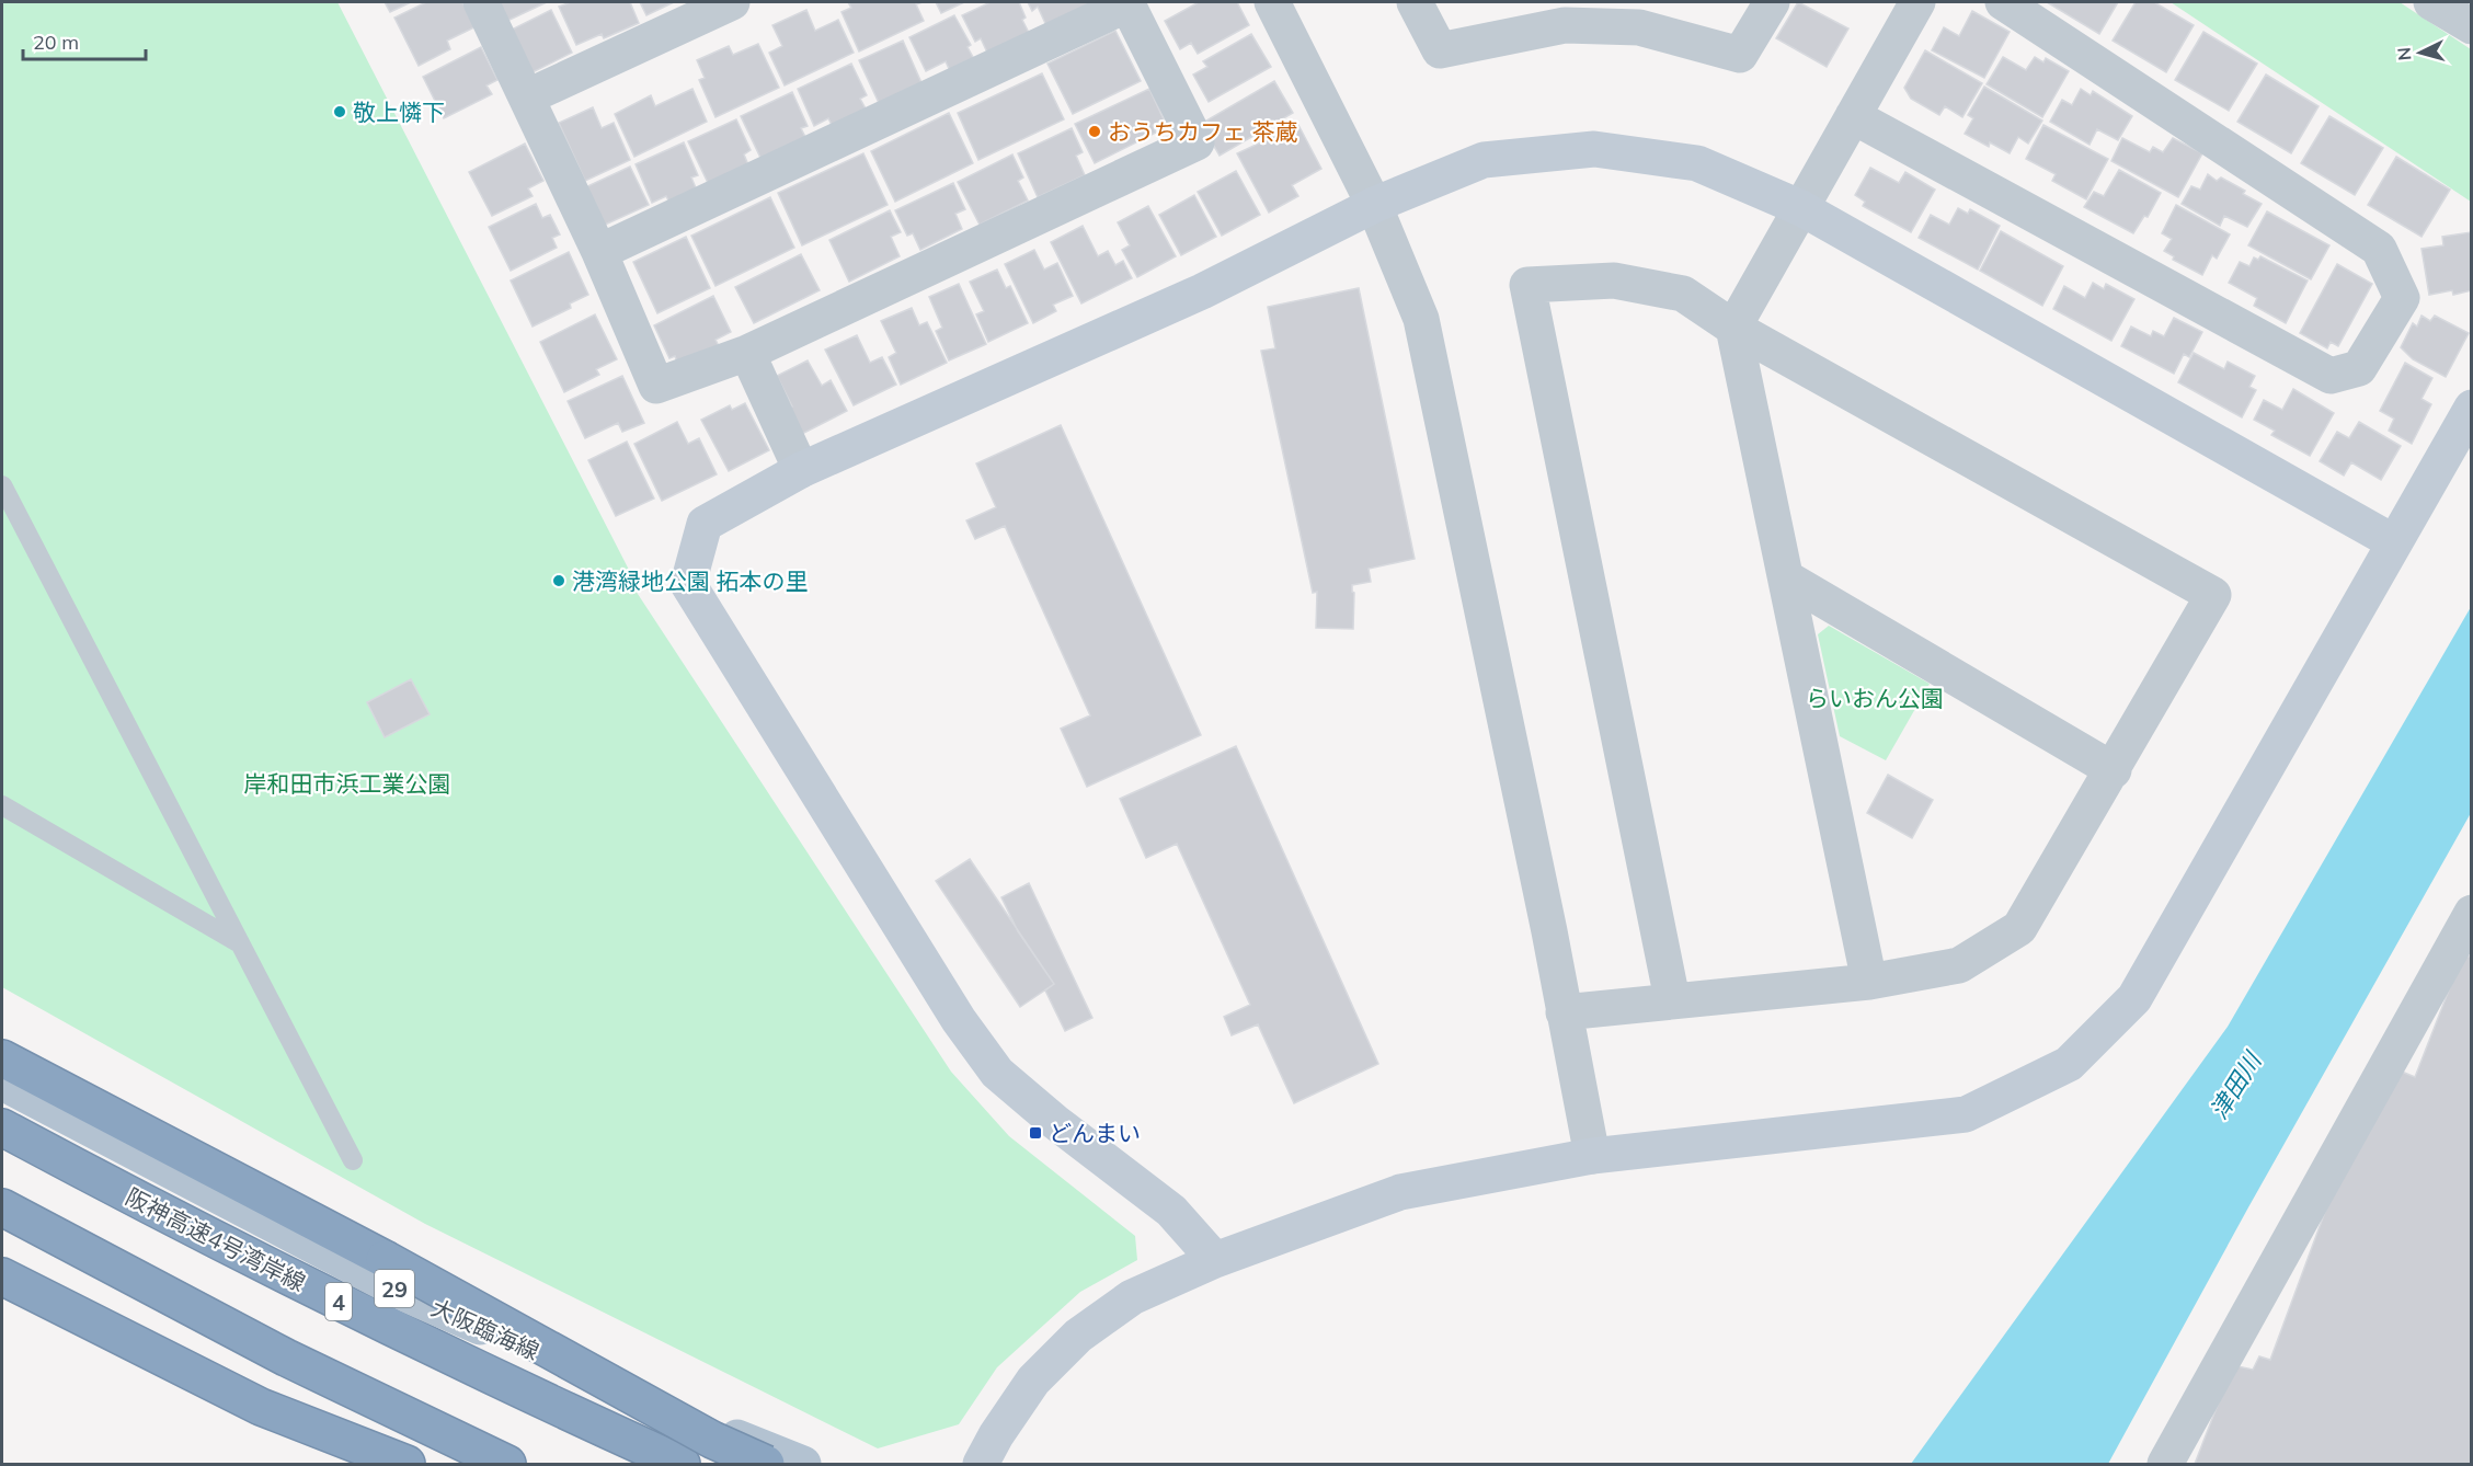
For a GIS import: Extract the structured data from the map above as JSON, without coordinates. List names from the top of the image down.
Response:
{
  "streets": {
    "highway": ["阪神高速4号湾岸線", "4"],
    "main road": ["29", "大阪臨海線"]
  },
  "water": ["津田川"],
  "parks": ["らいおん公園", "岸和田市浜工業公園"],
  "places": {
    "other": ["敬上憐下", "おうちカフェ 茶蔵", "港湾緑地公園 拓本の里"],
    "transit": ["どんまい"]
  },
  "scale_bar": "20 m",
  "north": "left"
}
